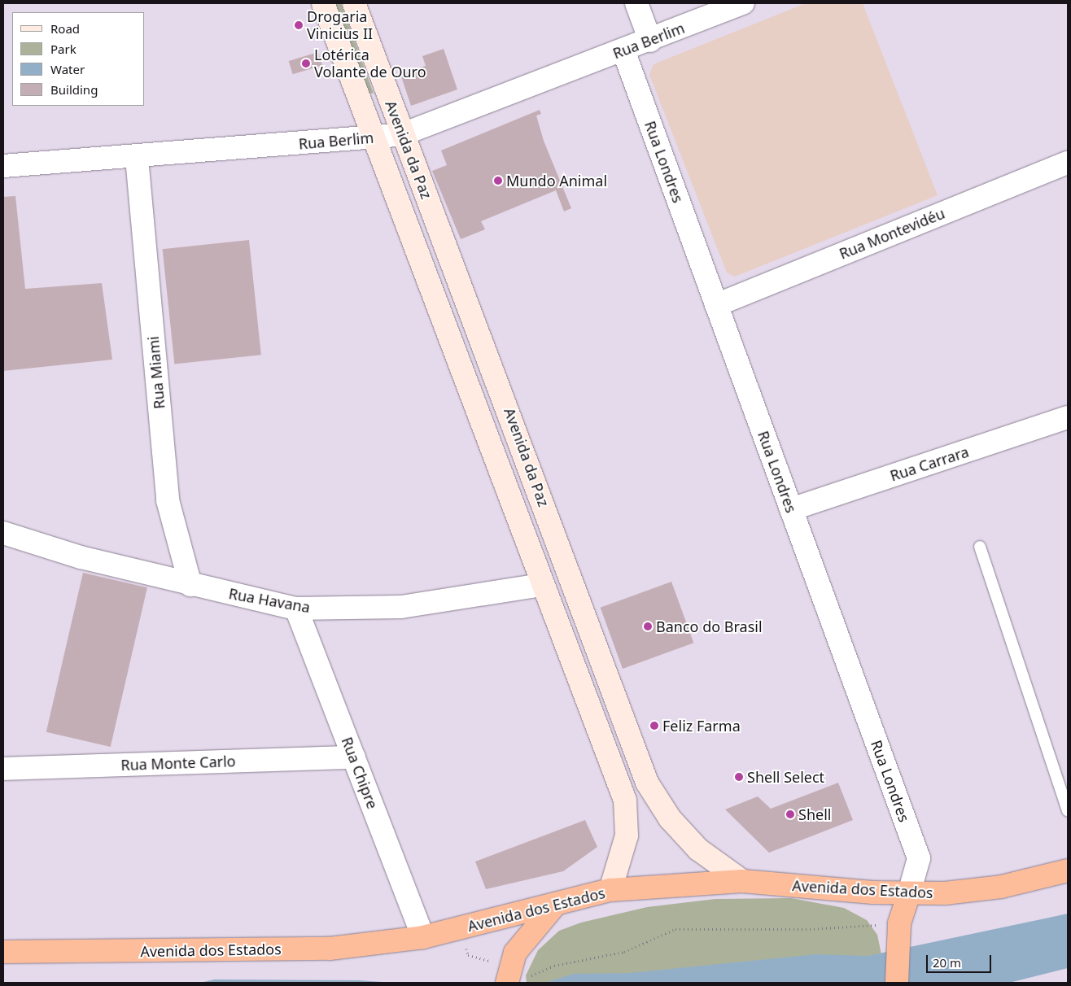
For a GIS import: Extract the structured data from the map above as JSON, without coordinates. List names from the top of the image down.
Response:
{
  "streets": {
    "highway": ["Avenida dos Estados"],
    "main road": ["Avenida da Paz"],
    "street": [
      "Rua Berlim",
      "Rua Londres",
      "Rua Montevidéu",
      "Rua Miami",
      "Rua Carrara",
      "Rua Havana",
      "Rua Monte Carlo",
      "Rua Chipre"
    ]
  },
  "crossings": [
    ["Rua Berlim", "Avenida da Paz"],
    ["Rua Berlim", "Rua Londres"],
    ["Rua Berlim", "Rua Miami"],
    ["Avenida da Paz", "Rua Havana"],
    ["Avenida da Paz", "Avenida dos Estados"],
    ["Rua Londres", "Rua Montevidéu"],
    ["Rua Londres", "Rua Carrara"],
    ["Rua Londres", "Avenida dos Estados"],
    ["Rua Miami", "Rua Havana"],
    ["Rua Havana", "Rua Chipre"],
    ["Rua Monte Carlo", "Rua Chipre"],
    ["Rua Chipre", "Avenida dos Estados"]
  ],
  "places": [
    "Drogaria Vinicius II",
    "Lotérica Volante de Ouro",
    "Mundo Animal",
    "Banco do Brasil",
    "Feliz Farma",
    "Shell Select",
    "Shell"
  ],
  "legend": [
    "Road",
    "Park",
    "Water",
    "Building"
  ],
  "scale_bar": "20 m"
}
